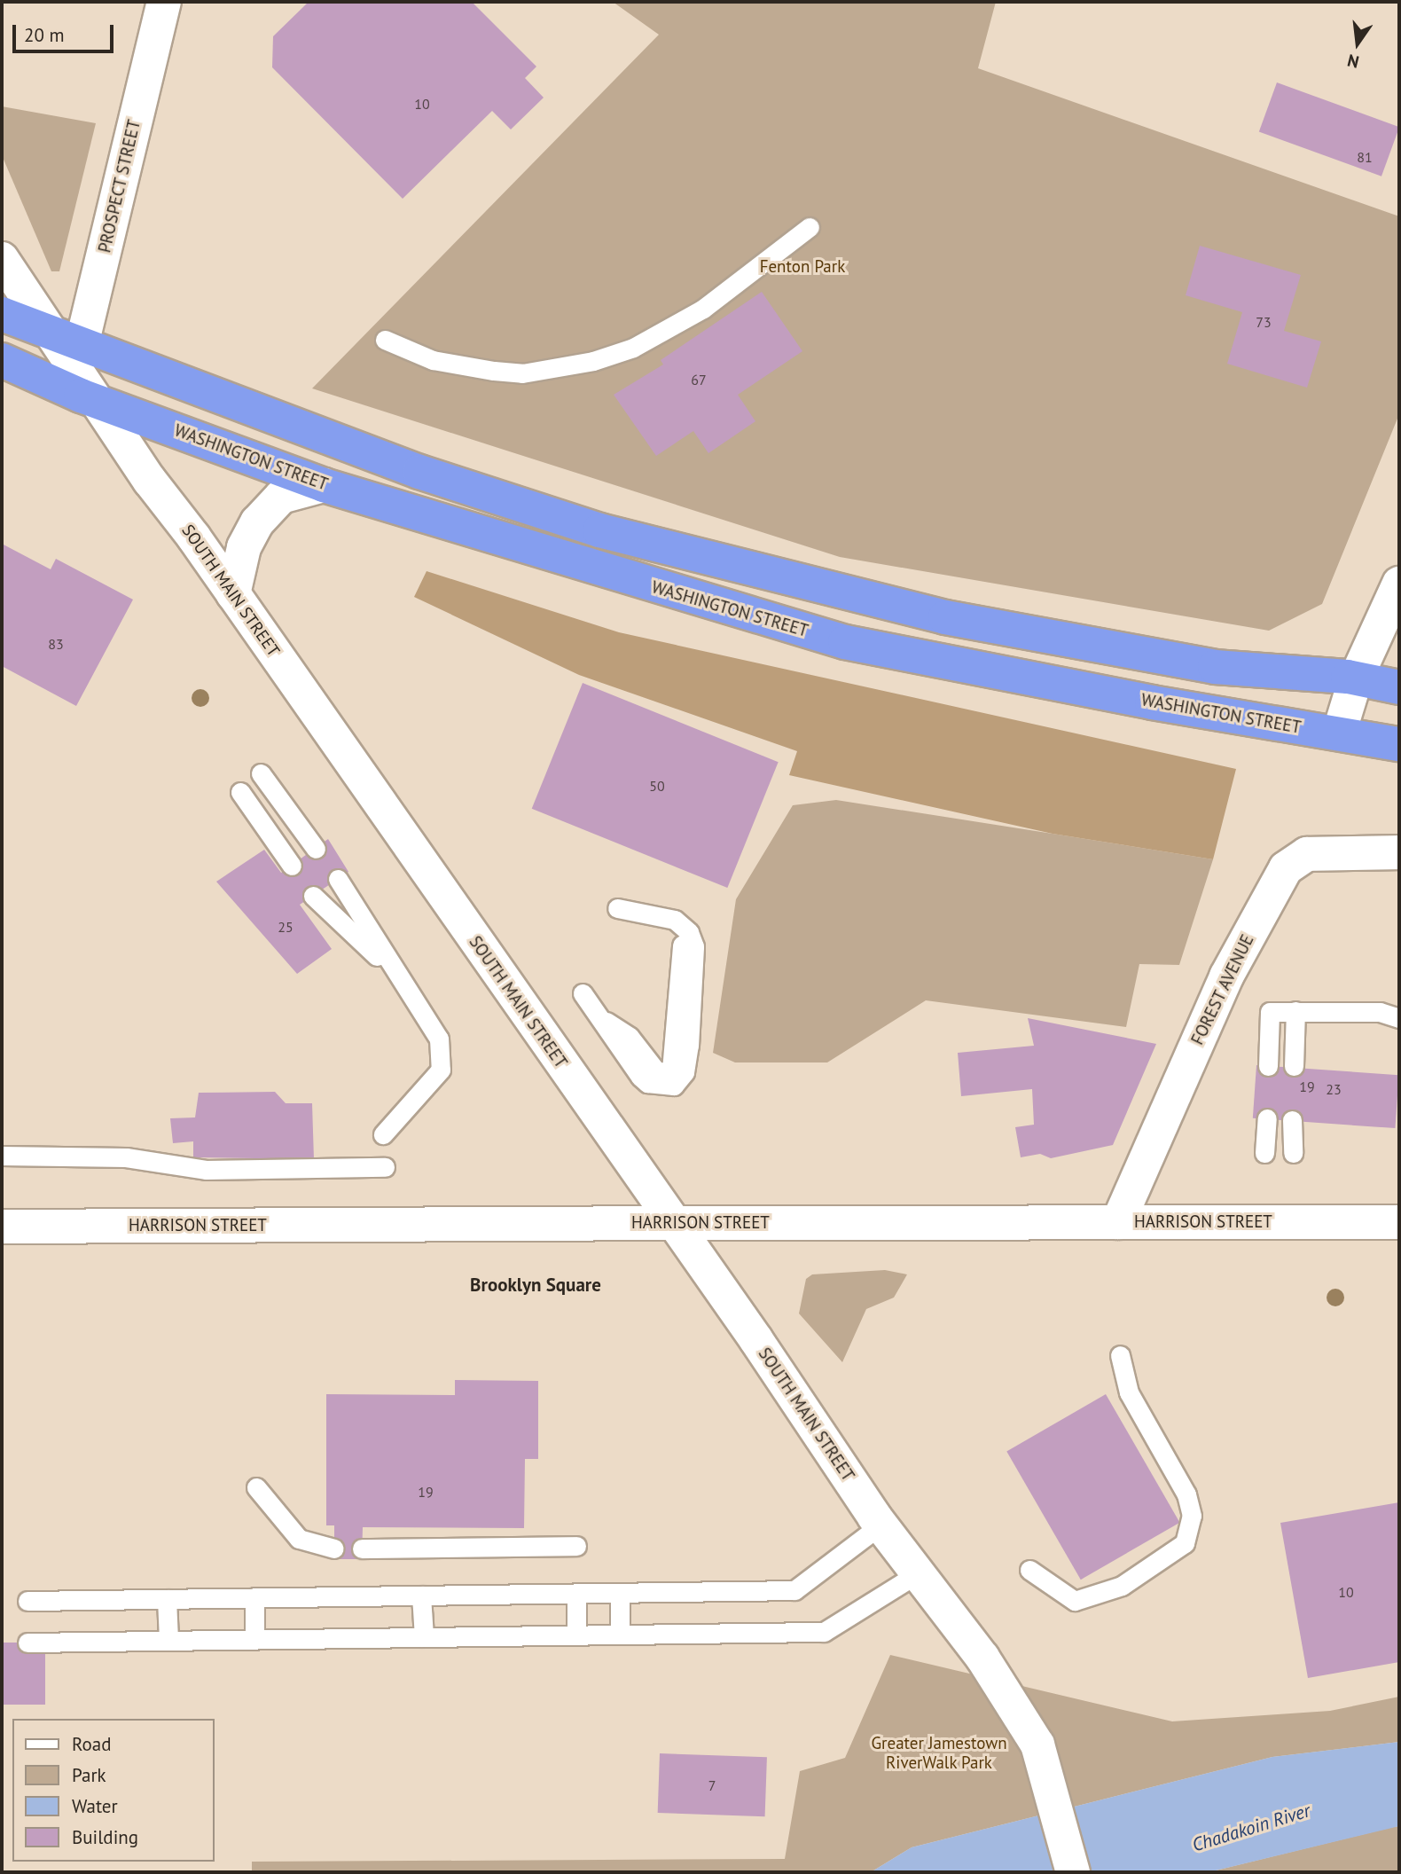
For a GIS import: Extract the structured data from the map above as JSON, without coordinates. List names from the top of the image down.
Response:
{
  "streets": {
    "highway": ["WASHINGTON STREET"],
    "street": [
      "PROSPECT STREET",
      "SOUTH MAIN STREET",
      "FOREST AVENUE",
      "HARRISON STREET"
    ]
  },
  "crossings": [
    ["PROSPECT STREET", "WASHINGTON STREET"],
    ["PROSPECT STREET", "SOUTH MAIN STREET"],
    ["WASHINGTON STREET", "SOUTH MAIN STREET"],
    ["SOUTH MAIN STREET", "HARRISON STREET"],
    ["FOREST AVENUE", "HARRISON STREET"]
  ],
  "districts": ["Brooklyn Square"],
  "water": ["Chadakoin River"],
  "parks": ["Fenton Park", "Greater Jamestown RiverWalk Park"],
  "house_numbers": [
    "10",
    "81",
    "73",
    "67",
    "83",
    "50",
    "25",
    "19",
    "23",
    "19",
    "10",
    "7"
  ],
  "legend": [
    "Road",
    "Park",
    "Water",
    "Building"
  ],
  "scale_bar": "20 m",
  "north": "bottom"
}
